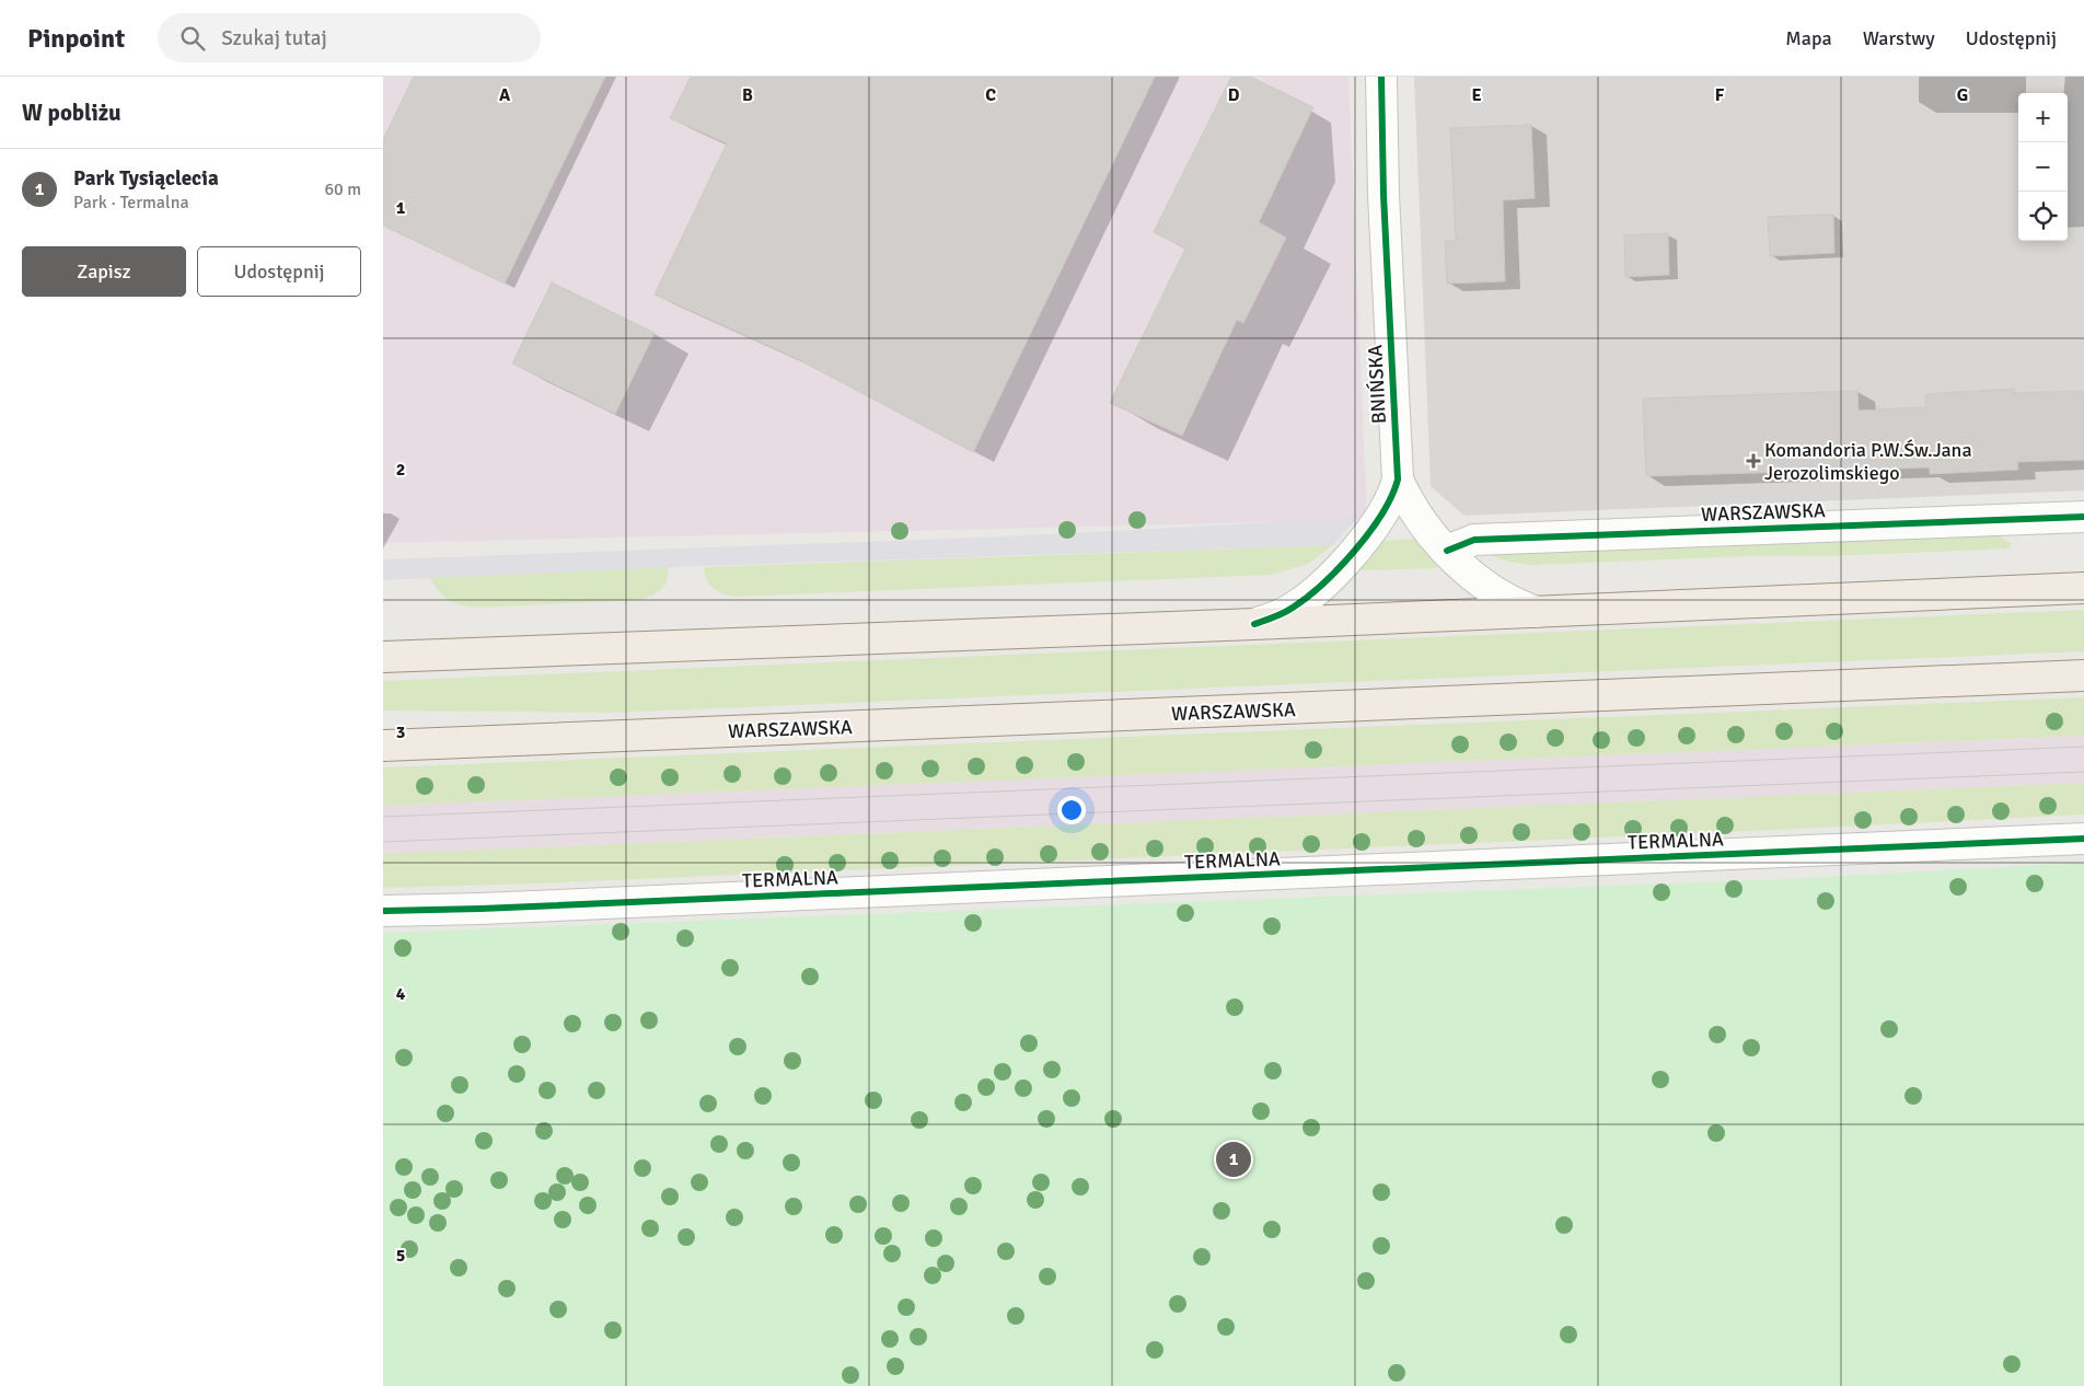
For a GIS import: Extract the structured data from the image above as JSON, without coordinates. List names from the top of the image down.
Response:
{
  "streets": {
    "main road": ["WARSZAWSKA"],
    "street": ["BNIŃSKA", "TERMALNA"]
  },
  "crossings": [
    ["BNIŃSKA", "WARSZAWSKA"]
  ],
  "places": {
    "health": ["Komandoria P.W.Św.Jana Jerozolimskiego"]
  },
  "page": {
    "header": "Pinpoint",
    "search": "Szukaj tutaj",
    "nav": ["Mapa", "Warstwy", "Udostępnij"],
    "heading": "W pobliżu",
    "map_buttons": ["+", "−"],
    "list": [
      {
        "mark": "1",
        "name": "Park Tysiąclecia",
        "note": "Park · Termalna",
        "value": "60 m"
      }
    ],
    "buttons": ["Zapisz", "Udostępnij"],
    "pins": "1"
  },
  "grid": {
    "columns": [
      "A",
      "B",
      "C",
      "D",
      "E",
      "F",
      "G"
    ],
    "rows": [
      "1",
      "2",
      "3",
      "4",
      "5"
    ]
  }
}
